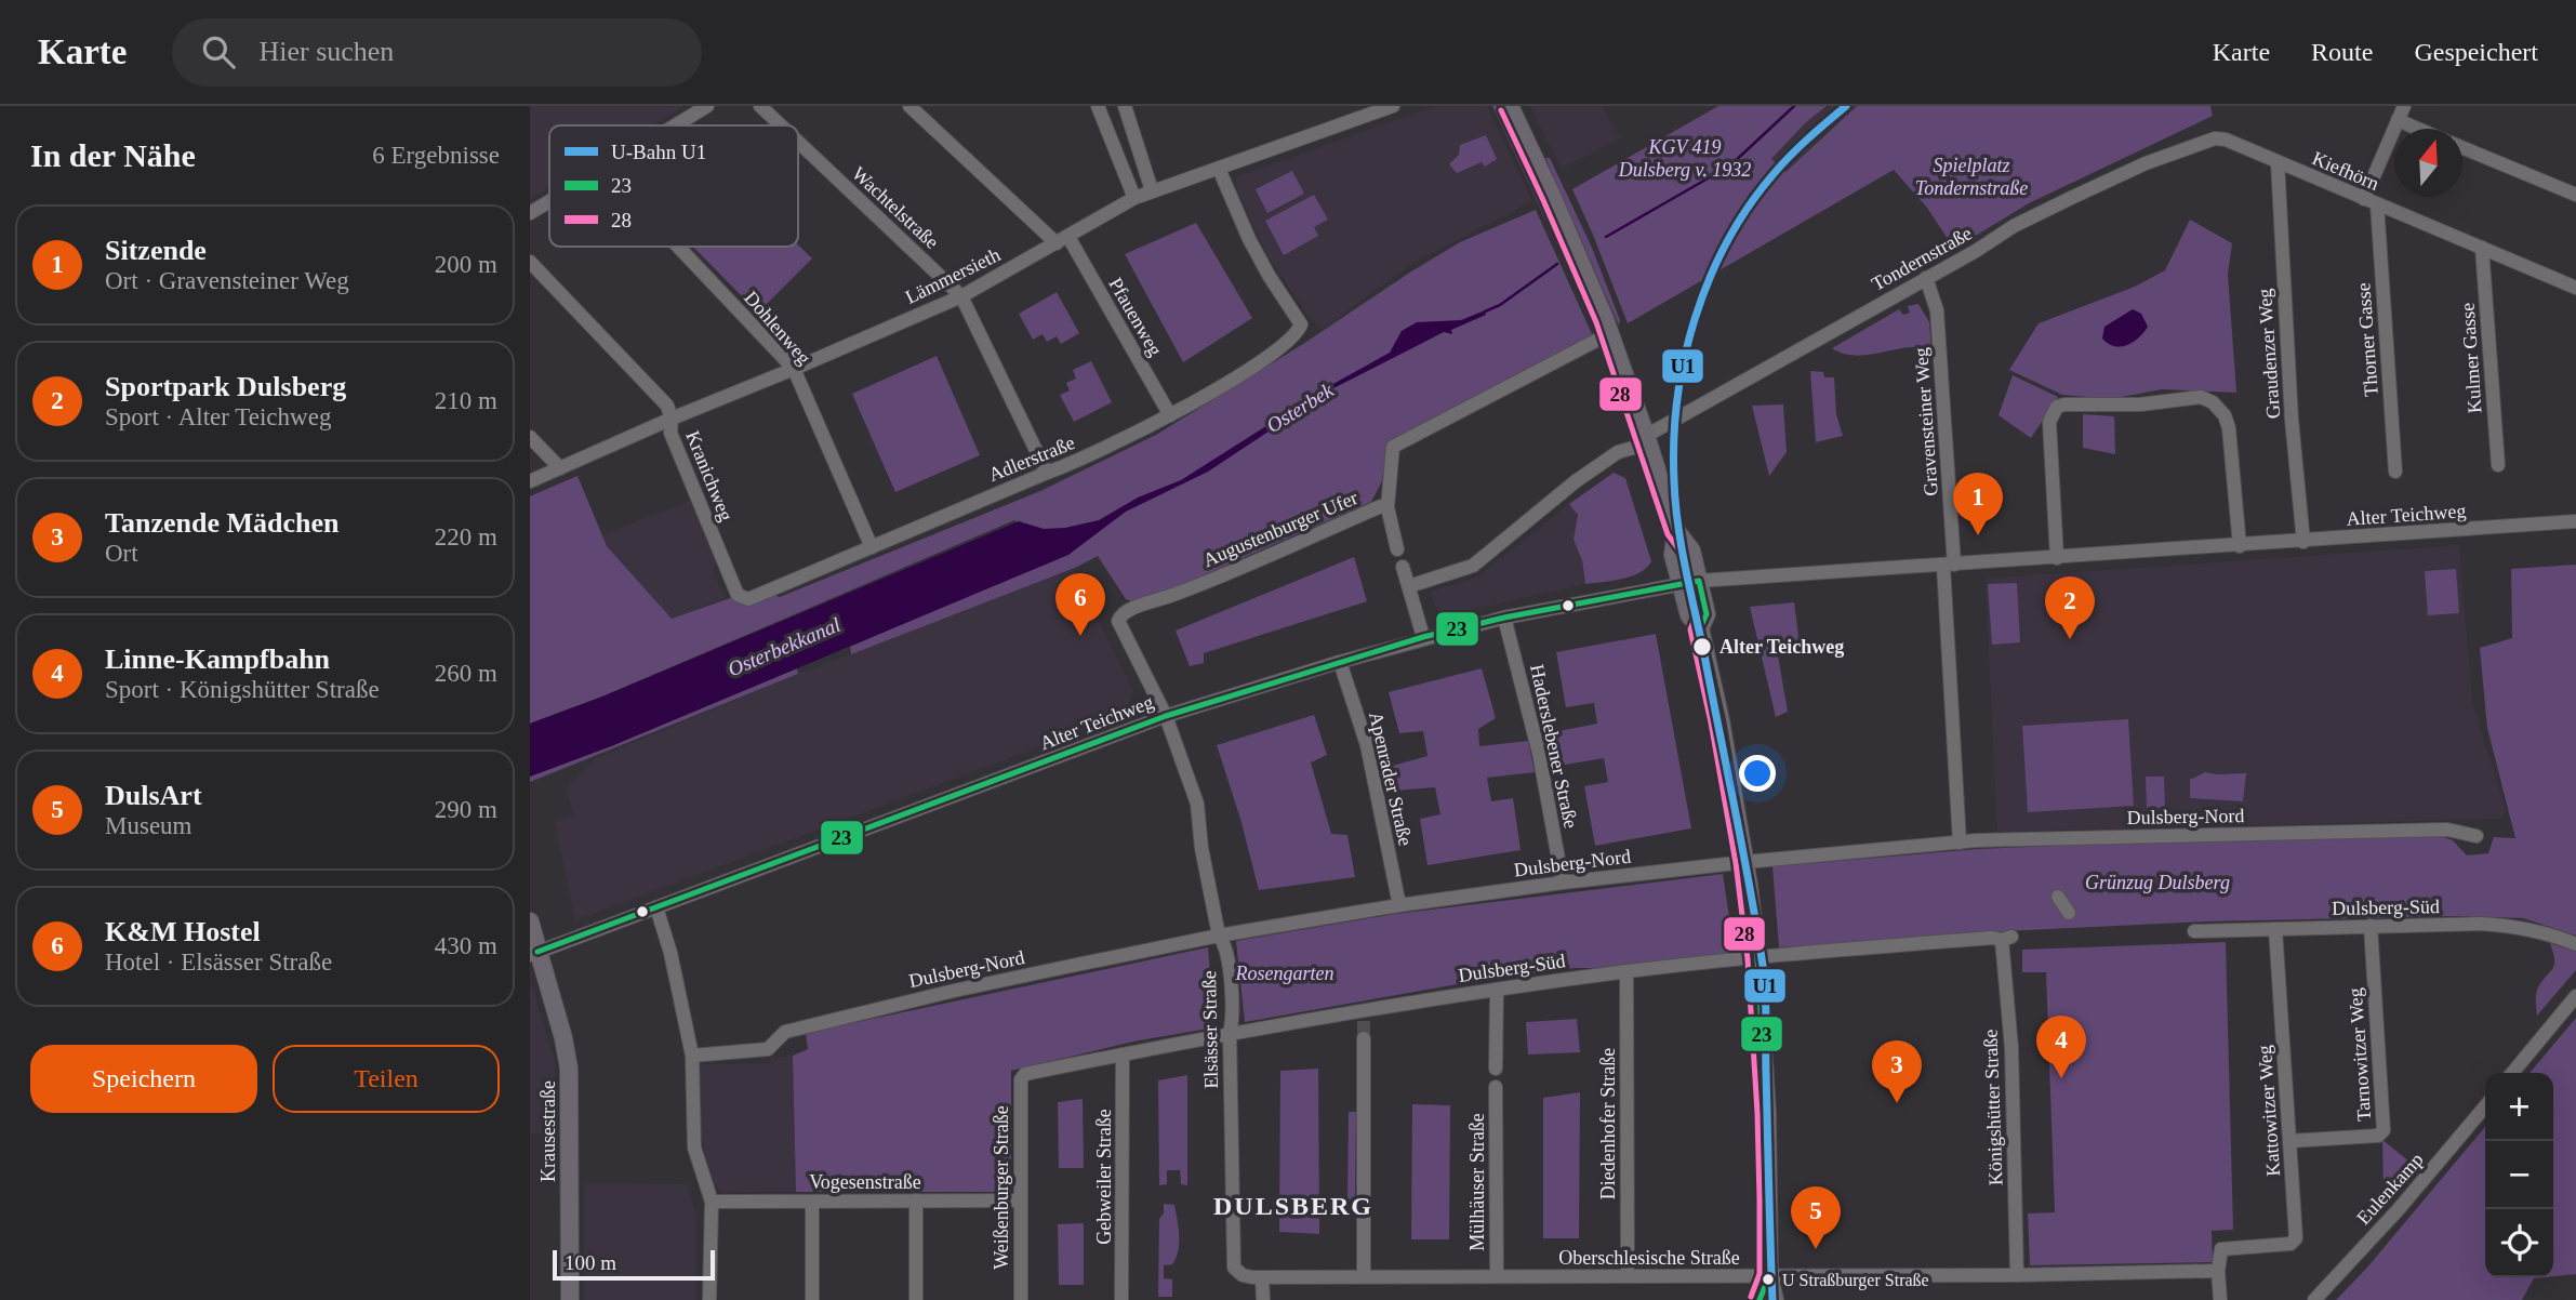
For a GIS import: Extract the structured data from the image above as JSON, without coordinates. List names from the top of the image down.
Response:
{
  "streets": {
    "main road": ["Krausestraße"],
    "street": [
      "Kiefhörn",
      "Wachtelstraße",
      "Tondernstraße",
      "Lämmersieth",
      "Pfauenweg",
      "Dohlenweg",
      "Thorner Gasse",
      "Graudenzer Weg",
      "Kulmer Gasse",
      "Gravensteiner Weg",
      "Adlerstraße",
      "Kranichweg",
      "Alter Teichweg",
      "Augustenburger Ufer",
      "Haderslebener Straße",
      "Apenrader Straße",
      "Dulsberg-Nord",
      "Dulsberg-Süd",
      "Elsässer Straße",
      "Tarnowitzer Weg",
      "Königshütter Straße",
      "Kattowitzer Weg",
      "Diedenhofer Straße",
      "Gebweiler Straße",
      "Vogesenstraße",
      "Mülhäuser Straße",
      "Weißenburger Straße",
      "Eulenkamp",
      "Oberschlesische Straße"
    ]
  },
  "crossings": [
    ["Kiefhörn", "Tondernstraße"],
    ["Kiefhörn", "Thorner Gasse"],
    ["Kiefhörn", "Graudenzer Weg"],
    ["Kiefhörn", "Kulmer Gasse"],
    ["Wachtelstraße", "Lämmersieth"],
    ["Wachtelstraße", "Adlerstraße"],
    ["Tondernstraße", "Gravensteiner Weg"],
    ["Lämmersieth", "Pfauenweg"],
    ["Lämmersieth", "Dohlenweg"],
    ["Lämmersieth", "Adlerstraße"],
    ["Lämmersieth", "Kranichweg"],
    ["Pfauenweg", "Adlerstraße"],
    ["Dohlenweg", "Adlerstraße"],
    ["Graudenzer Weg", "Alter Teichweg"],
    ["Gravensteiner Weg", "Alter Teichweg"],
    ["Gravensteiner Weg", "Dulsberg-Nord"],
    ["Adlerstraße", "Kranichweg"],
    ["Alter Teichweg", "Haderslebener Straße"],
    ["Alter Teichweg", "Apenrader Straße"],
    ["Alter Teichweg", "Elsässer Straße"],
    ["Alter Teichweg", "Krausestraße"],
    ["Augustenburger Ufer", "Elsässer Straße"],
    ["Haderslebener Straße", "Dulsberg-Nord"],
    ["Apenrader Straße", "Dulsberg-Nord"],
    ["Dulsberg-Nord", "Elsässer Straße"],
    ["Dulsberg-Süd", "Elsässer Straße"],
    ["Dulsberg-Süd", "Tarnowitzer Weg"],
    ["Dulsberg-Süd", "Königshütter Straße"],
    ["Dulsberg-Süd", "Kattowitzer Weg"],
    ["Dulsberg-Süd", "Diedenhofer Straße"],
    ["Dulsberg-Süd", "Gebweiler Straße"],
    ["Dulsberg-Süd", "Weißenburger Straße"],
    ["Elsässer Straße", "Oberschlesische Straße"],
    ["Tarnowitzer Weg", "Kattowitzer Weg"],
    ["Königshütter Straße", "Oberschlesische Straße"],
    ["Kattowitzer Weg", "Oberschlesische Straße"],
    ["Diedenhofer Straße", "Oberschlesische Straße"],
    ["Vogesenstraße", "Weißenburger Straße"],
    ["Mülhäuser Straße", "Oberschlesische Straße"]
  ],
  "districts": ["DULSBERG"],
  "water": ["Osterbek", "Osterbekkanal"],
  "parks": [
    "KGV 419 Dulsberg v. 1932",
    "Spielplatz Tondernstraße",
    "Grünzug Dulsberg",
    "Rosengarten"
  ],
  "places": ["Alter Teichweg", "U Straßburger Straße"],
  "lines": ["metro line U1", "transit line 28", "transit line 23"],
  "legend": ["U-Bahn U1", "23", "28"],
  "scale_bar": "100 m",
  "north": "top",
  "page": {
    "header": "Karte",
    "search": "Hier suchen",
    "nav": ["Karte", "Route", "Gespeichert"],
    "heading": ["In der Nähe", "6 Ergebnisse"],
    "list": [
      {
        "mark": "1",
        "name": "Sitzende",
        "note": "Ort · Gravensteiner Weg",
        "value": "200 m"
      },
      {
        "mark": "2",
        "name": "Sportpark Dulsberg",
        "note": "Sport · Alter Teichweg",
        "value": "210 m"
      },
      {
        "mark": "3",
        "name": "Tanzende Mädchen",
        "note": "Ort",
        "value": "220 m"
      },
      {
        "mark": "4",
        "name": "Linne-Kampfbahn",
        "note": "Sport · Königshütter Straße",
        "value": "260 m"
      },
      {
        "mark": "5",
        "name": "DulsArt",
        "note": "Museum",
        "value": "290 m"
      },
      {
        "mark": "6",
        "name": "K&M Hostel",
        "note": "Hotel · Elsässer Straße",
        "value": "430 m"
      }
    ],
    "pins": [
      "1",
      "6",
      "2",
      "4",
      "3",
      "5"
    ],
    "buttons": ["Speichern", "Teilen"],
    "map_buttons": ["+", "−"],
    "scale": "100 m"
  }
}
